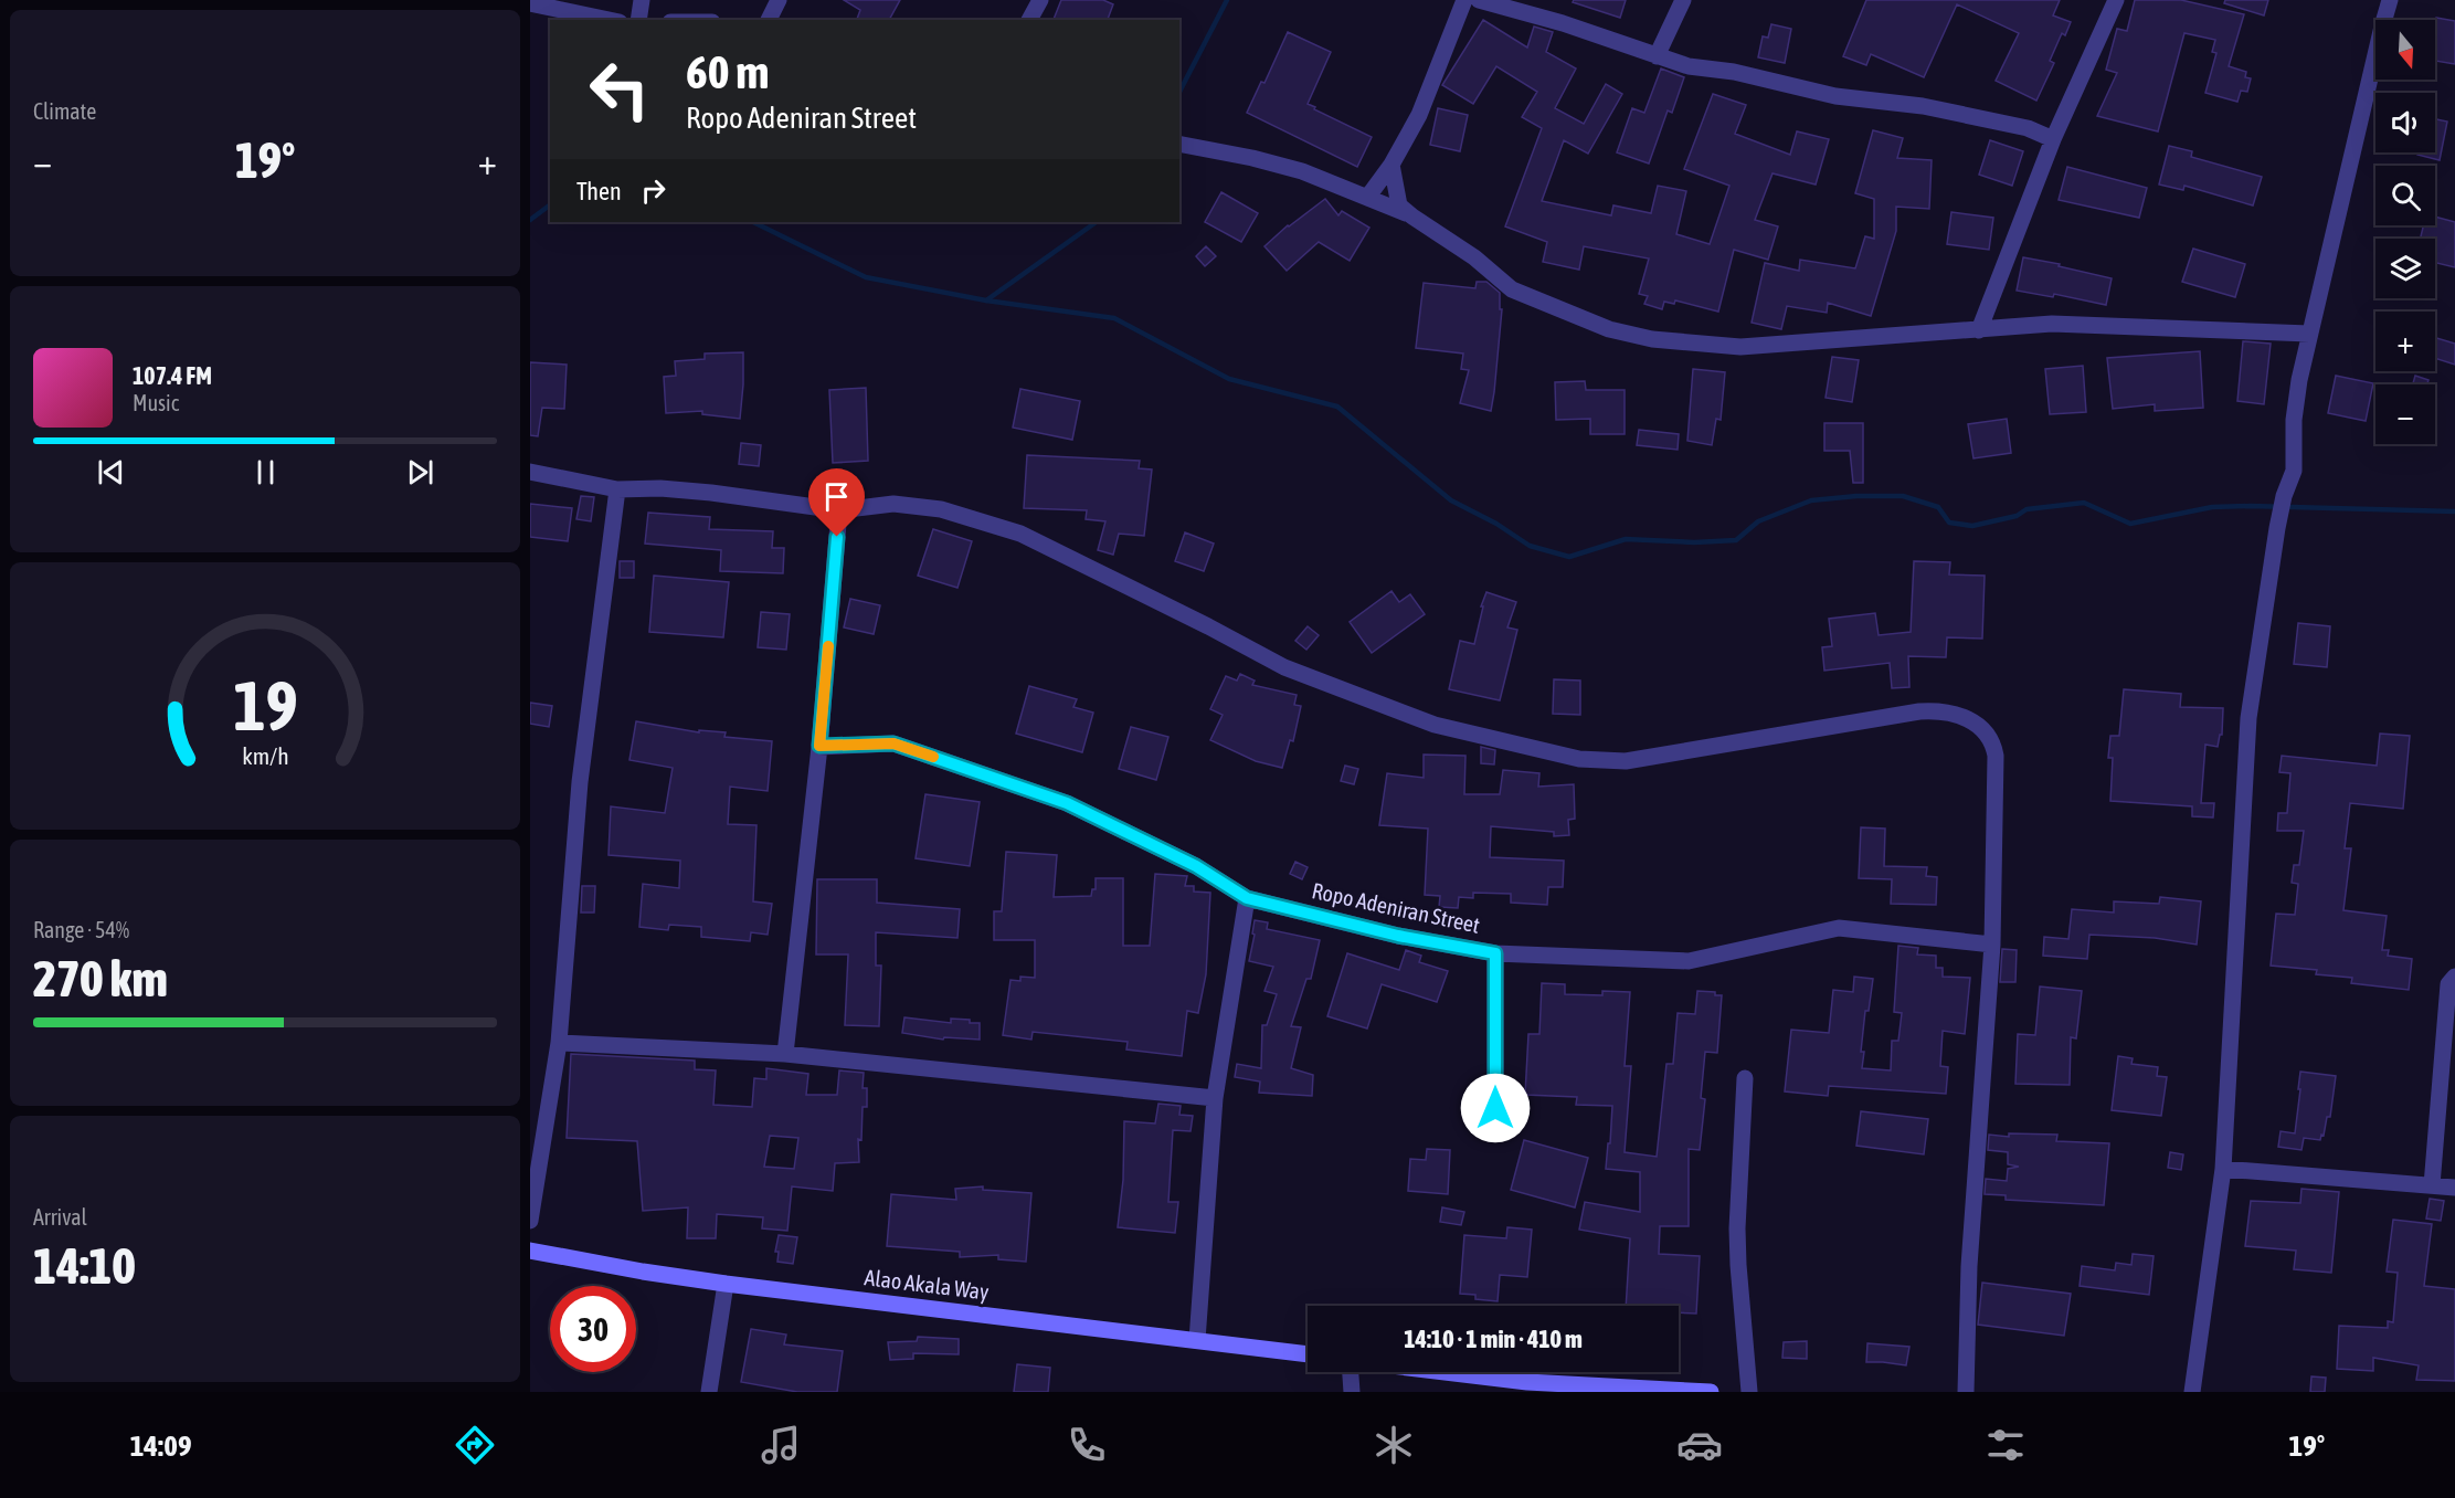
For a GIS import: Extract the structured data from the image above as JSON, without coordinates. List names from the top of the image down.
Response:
{
  "streets": {
    "street": ["Ropo Adeniran Street", "Alao Akala Way"]
  },
  "north": "bottom",
  "page": {
    "tile": [
      "Climate",
      ["Range · 54%", "270 km"],
      ["Arrival", "14:10"]
    ],
    "map_buttons": ["+", "−"],
    "turn": ["60 m", "Ropo Adeniran Street"],
    "heat": ["−", "19°", "+"],
    "then": "Then",
    "song": ["107.4 FM", "Music"],
    "limit": "30",
    "trip": "14:10 · 1 min · 410 m",
    "tabs": ["14:09", "19°"],
    "gauge": ["19", "km/h"]
  }
}
